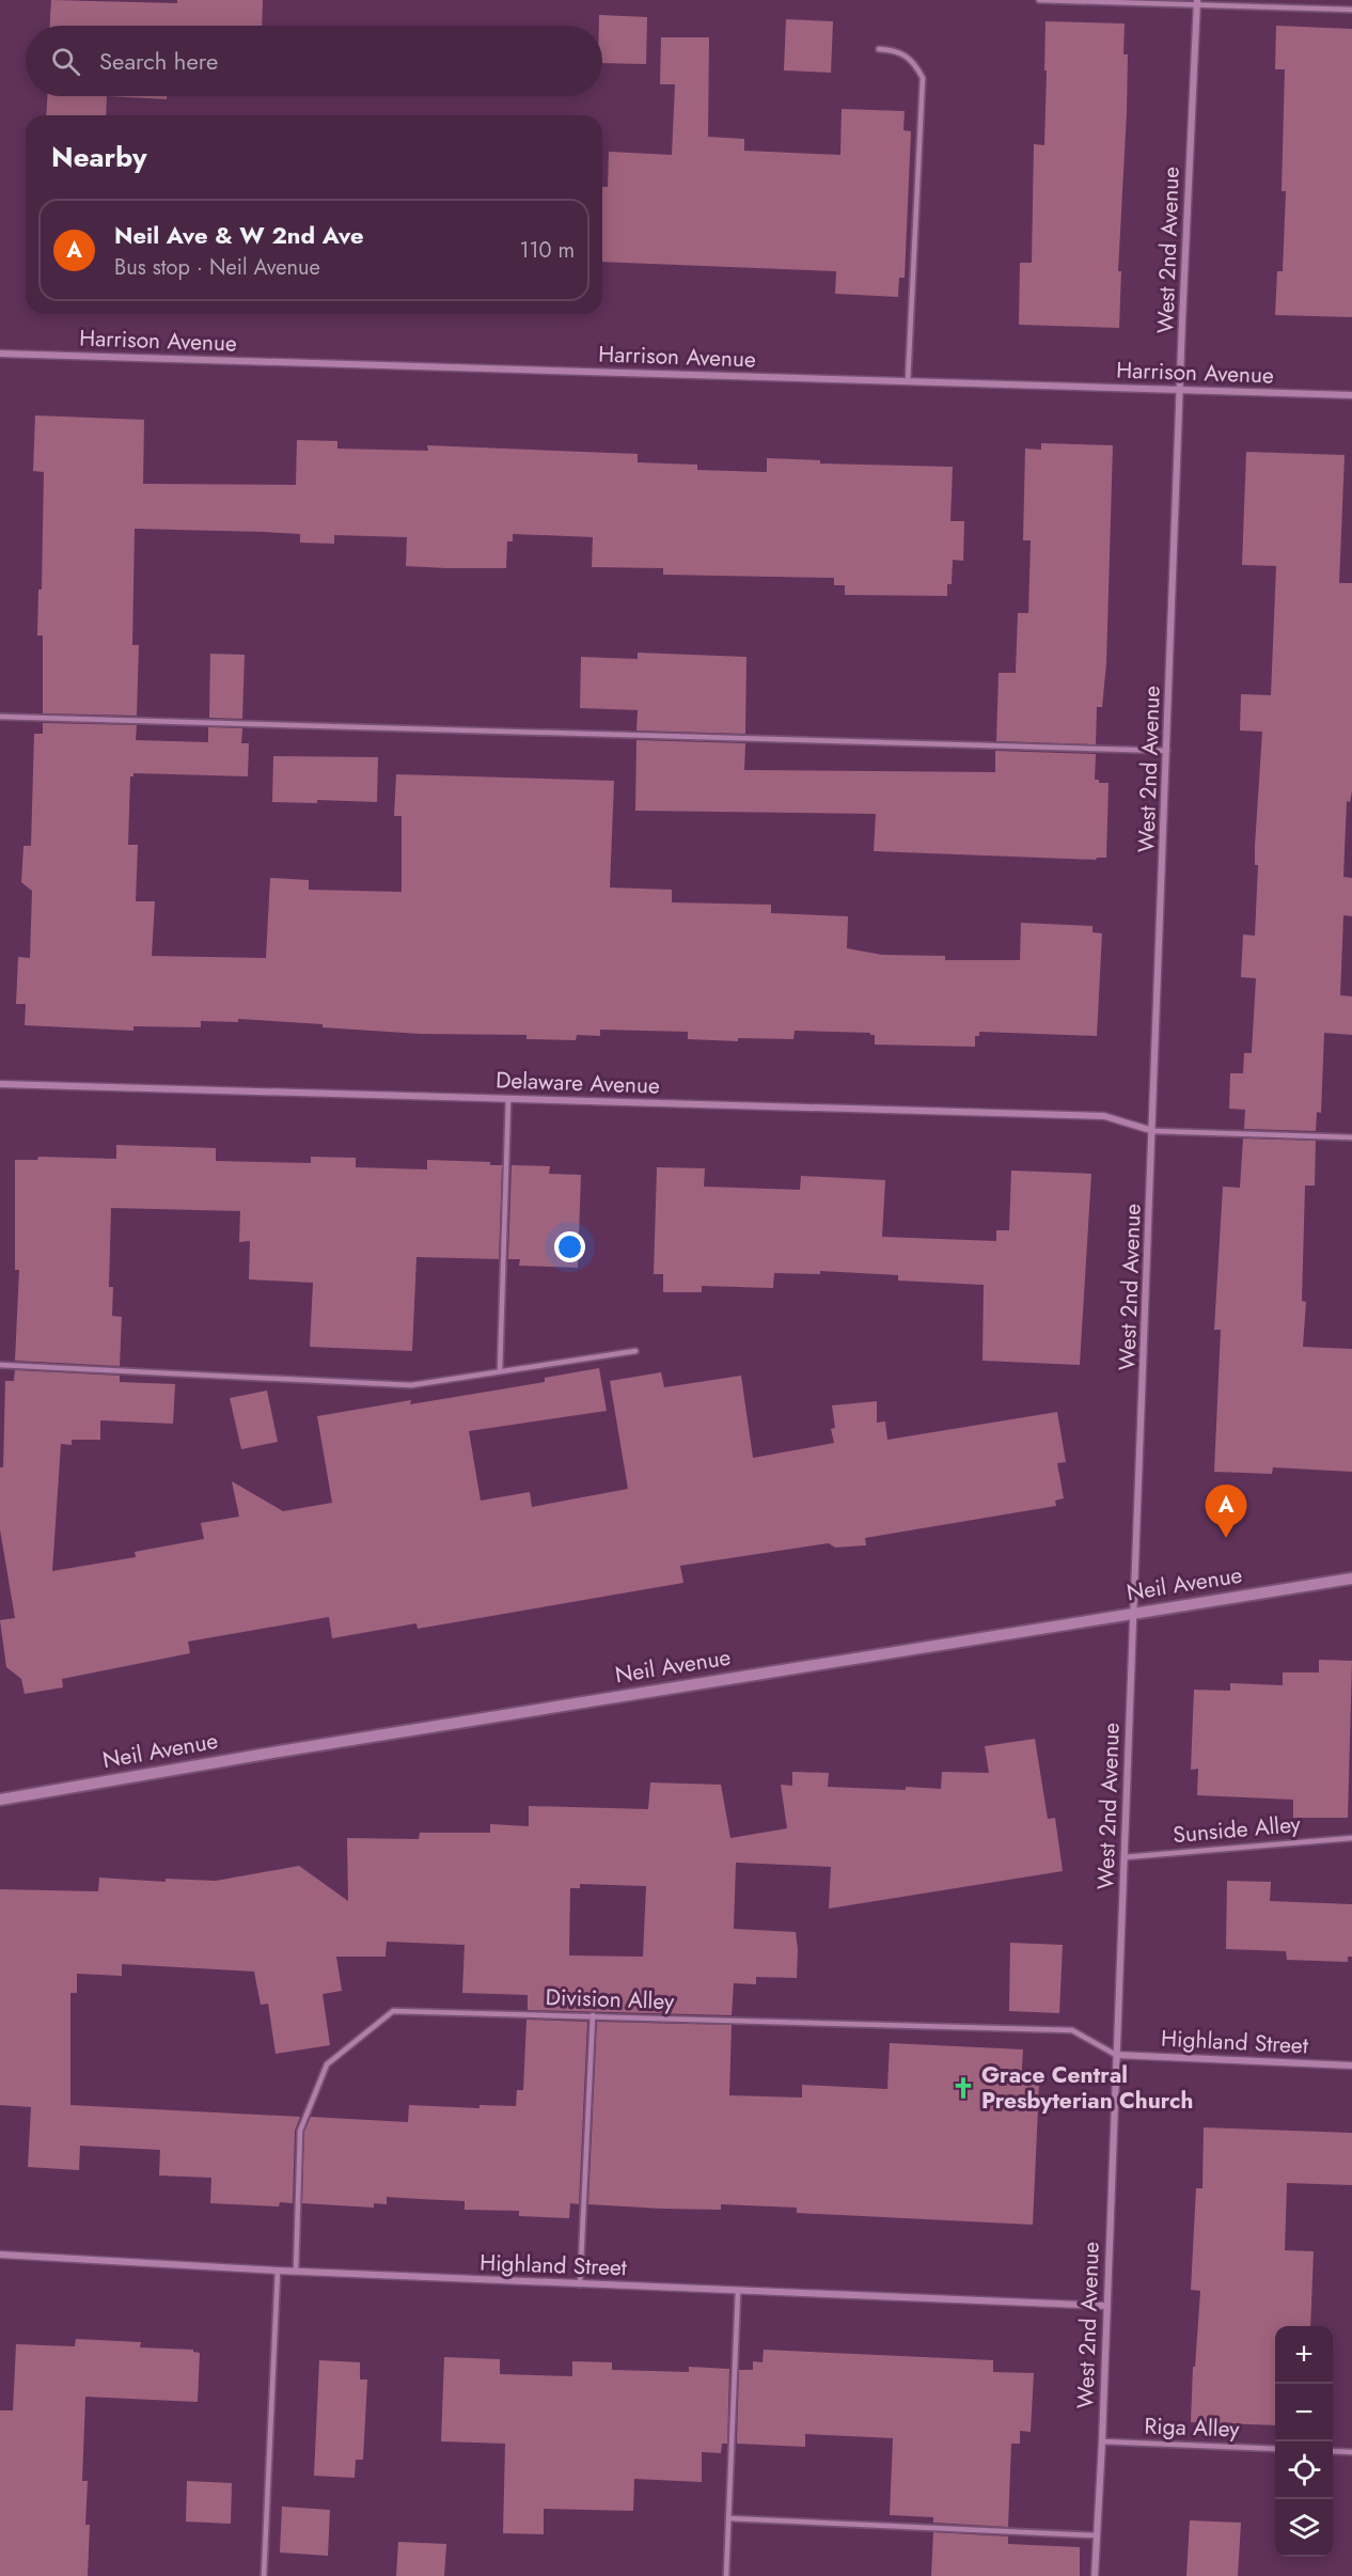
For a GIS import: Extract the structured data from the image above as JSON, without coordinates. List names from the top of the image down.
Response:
{
  "streets": {
    "street": [
      "West 2nd Avenue",
      "Harrison Avenue",
      "Delaware Avenue",
      "Neil Avenue",
      "Highland Street"
    ],
    "lane": ["Sunside Alley", "Division Alley", "Riga Alley"]
  },
  "crossings": [
    ["West 2nd Avenue", "Harrison Avenue"],
    ["West 2nd Avenue", "Delaware Avenue"],
    ["West 2nd Avenue", "Neil Avenue"],
    ["West 2nd Avenue", "Sunside Alley"],
    ["West 2nd Avenue", "Division Alley"],
    ["West 2nd Avenue", "Highland Street"],
    ["West 2nd Avenue", "Riga Alley"],
    ["Division Alley", "Highland Street"]
  ],
  "places": {
    "church": ["Grace Central Presbyterian Church"]
  },
  "page": {
    "search": "Search here",
    "heading": "Nearby",
    "list": [
      {
        "mark": "A",
        "name": "Neil Ave & W 2nd Ave",
        "note": "Bus stop · Neil Avenue",
        "value": "110 m"
      }
    ],
    "pins": "A",
    "map_buttons": ["+", "−"]
  }
}
